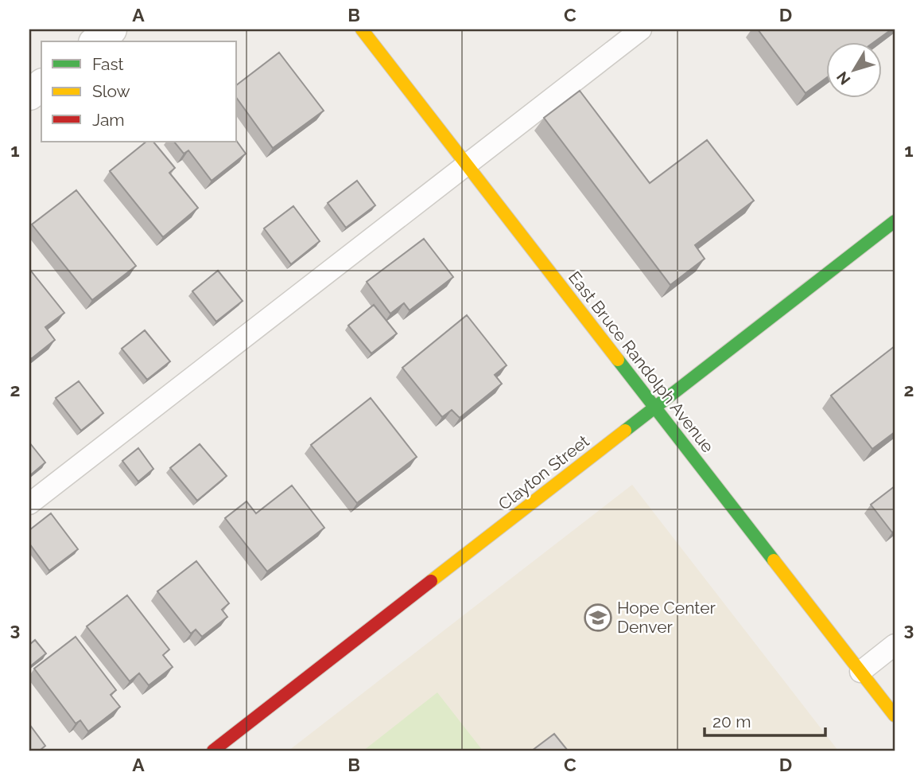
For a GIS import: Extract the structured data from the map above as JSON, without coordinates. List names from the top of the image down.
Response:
{
  "streets": {
    "street": ["East Bruce Randolph Avenue", "Clayton Street"]
  },
  "crossings": [
    ["East Bruce Randolph Avenue", "Clayton Street"]
  ],
  "places": {
    "school or university": ["Hope Center Denver"]
  },
  "legend": ["Fast", "Slow", "Jam"],
  "scale_bar": "20 m",
  "north": "bottom left",
  "grid": {
    "columns": [
      "A",
      "B",
      "C",
      "D"
    ],
    "rows": ["1", "2", "3"]
  }
}
